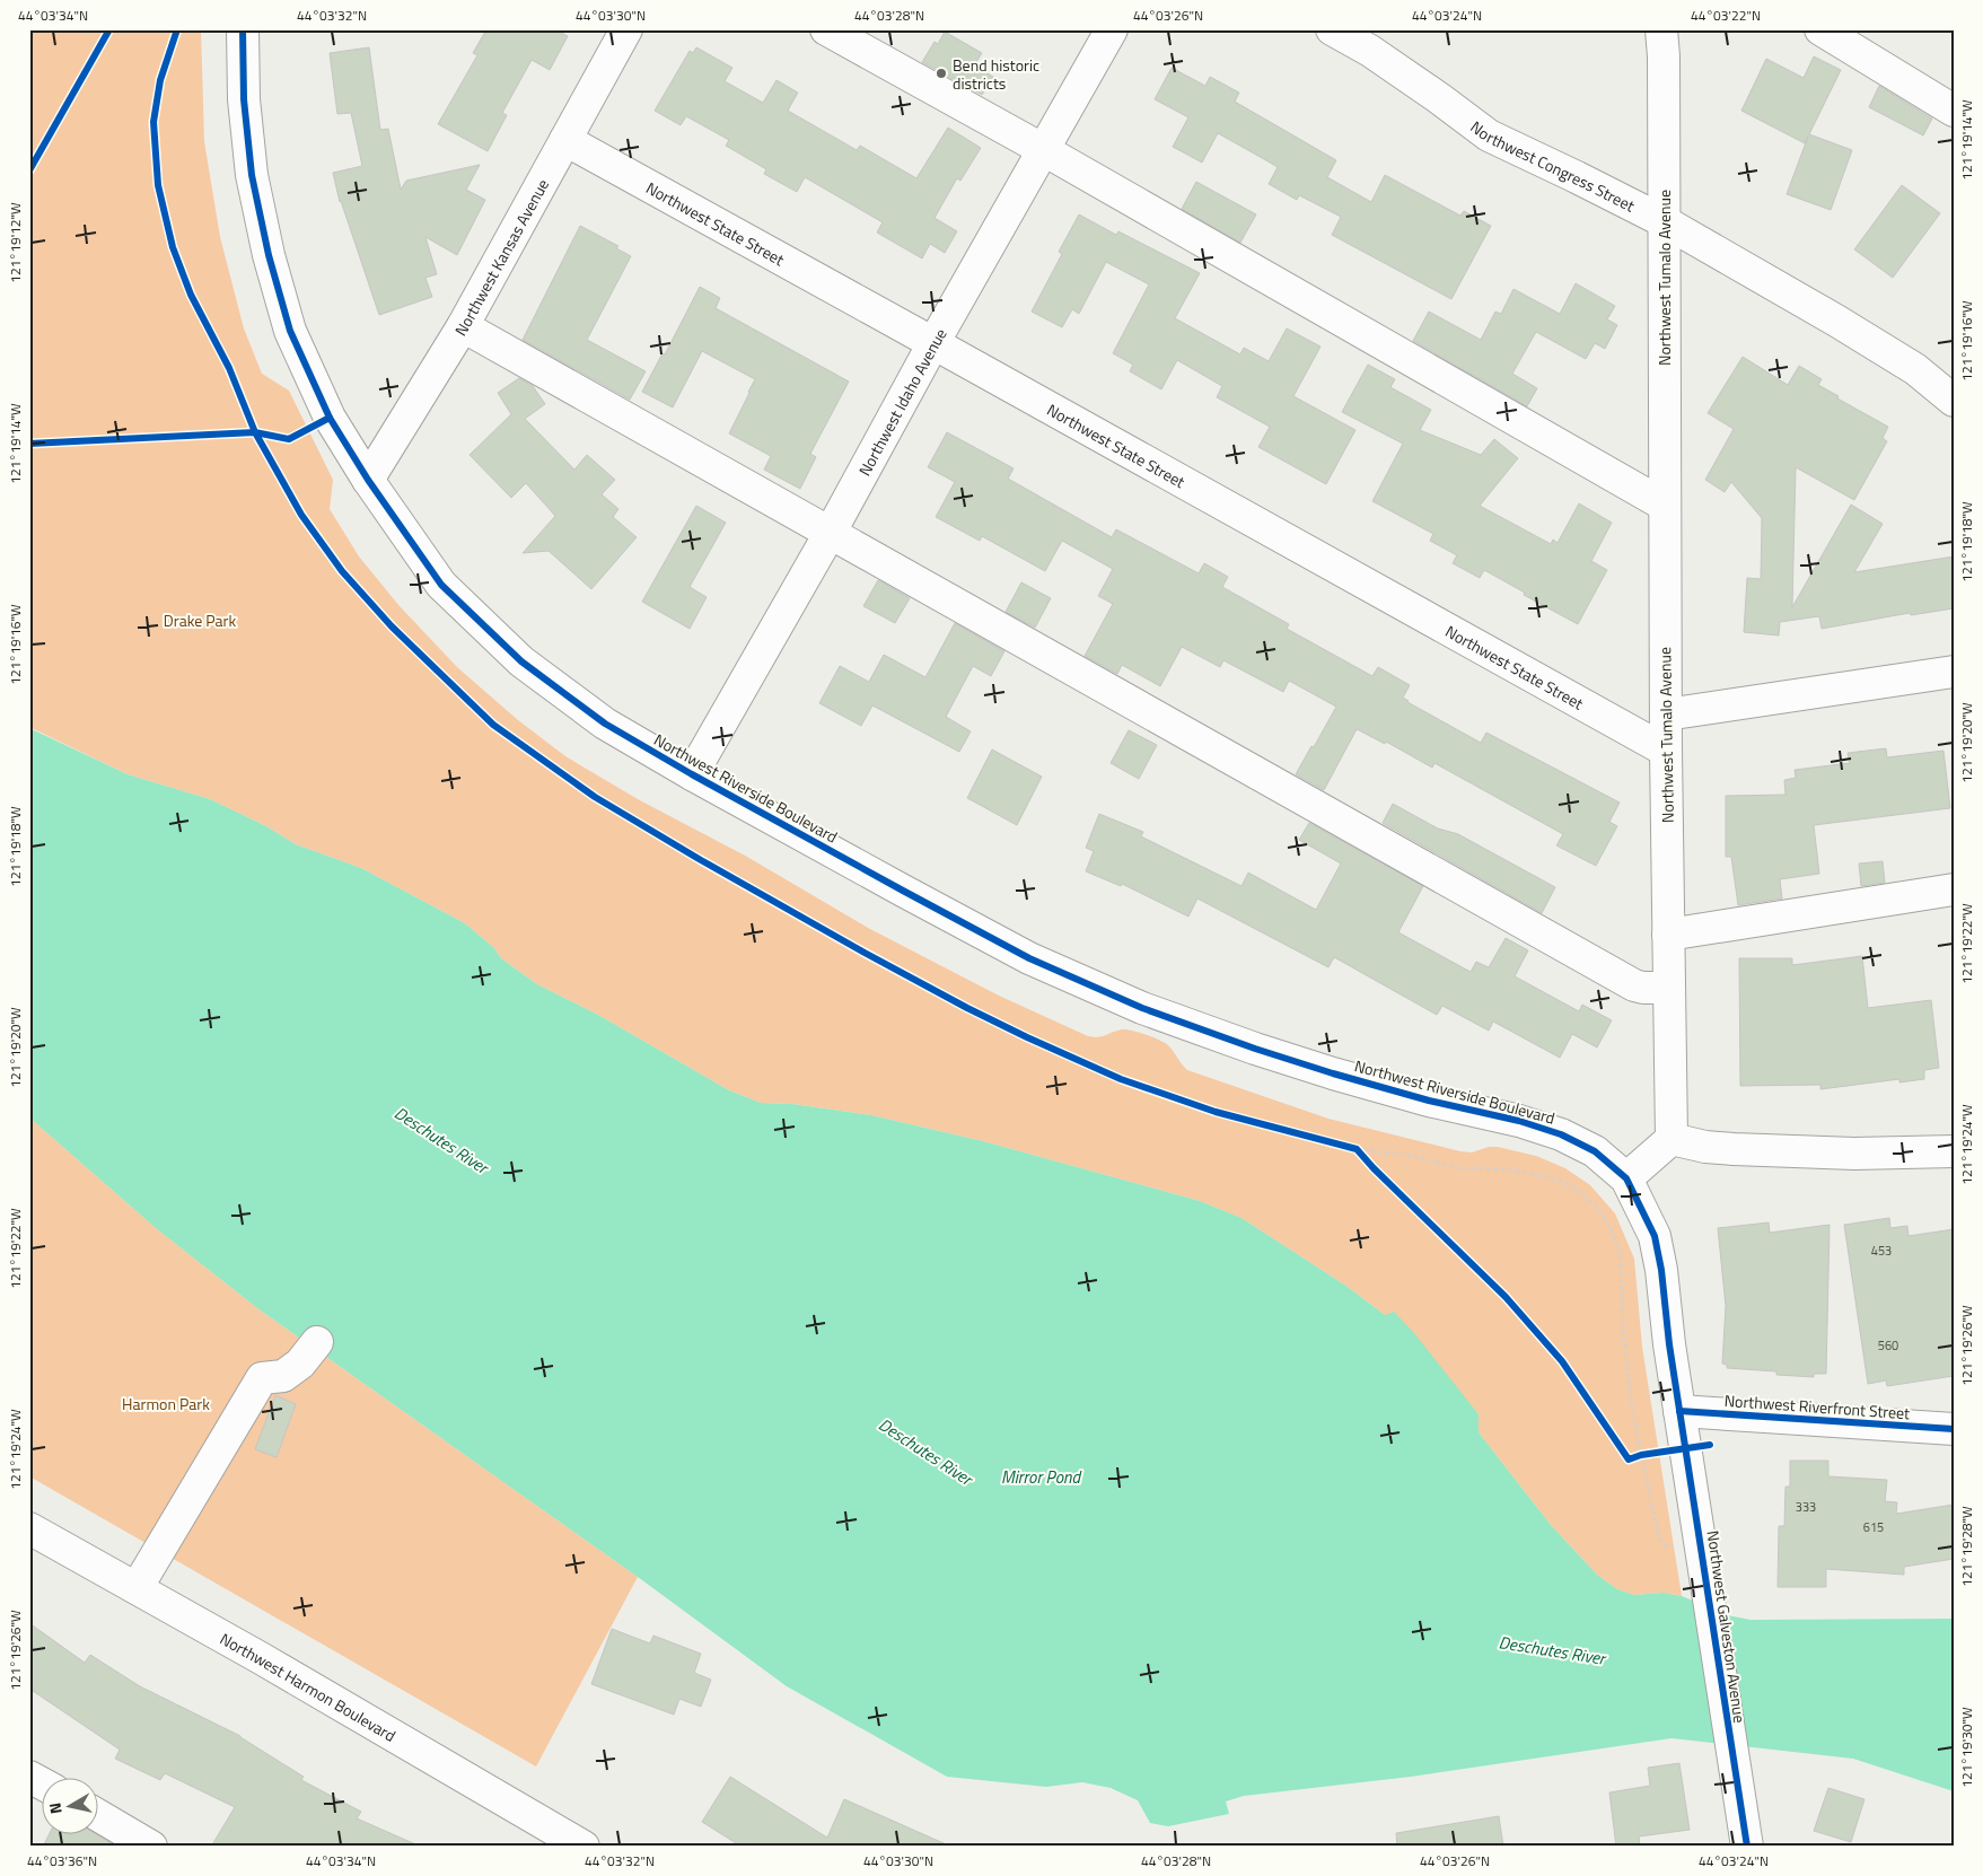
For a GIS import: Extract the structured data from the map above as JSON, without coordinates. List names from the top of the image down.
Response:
{
  "streets": {
    "street": [
      "Northwest Congress Street",
      "Northwest State Street",
      "Northwest Kansas Avenue",
      "Northwest Tumalo Avenue",
      "Northwest Idaho Avenue",
      "Northwest Riverside Boulevard",
      "Northwest Riverfront Street",
      "Northwest Galveston Avenue",
      "Northwest Harmon Boulevard"
    ]
  },
  "crossings": [
    ["Northwest Congress Street", "Northwest Tumalo Avenue"],
    ["Northwest State Street", "Northwest Kansas Avenue"],
    ["Northwest State Street", "Northwest Tumalo Avenue"],
    ["Northwest State Street", "Northwest Idaho Avenue"],
    ["Northwest Kansas Avenue", "Northwest Riverside Boulevard"],
    ["Northwest Idaho Avenue", "Northwest Riverside Boulevard"],
    ["Northwest Riverfront Street", "Northwest Galveston Avenue"]
  ],
  "water": ["Deschutes River", "Mirror Pond"],
  "parks": ["Drake Park", "Harmon Park"],
  "places": ["Bend historic districts"],
  "house_numbers": [
    "453",
    "560",
    "333",
    "615"
  ],
  "north": "left",
  "coordinates": [
    "44°03'34\"N",
    "44°03'32\"N",
    "44°03'30\"N",
    "44°03'28\"N",
    "44°03'26\"N",
    "44°03'24\"N",
    "44°03'22\"N",
    "121°19'14\"W",
    "121°19'12\"W",
    "121°19'16\"W",
    "121°19'18\"W",
    "121°19'20\"W",
    "121°19'22\"W",
    "121°19'24\"W",
    "121°19'26\"W",
    "121°19'28\"W",
    "121°19'30\"W",
    "44°03'36\"N"
  ]
}
